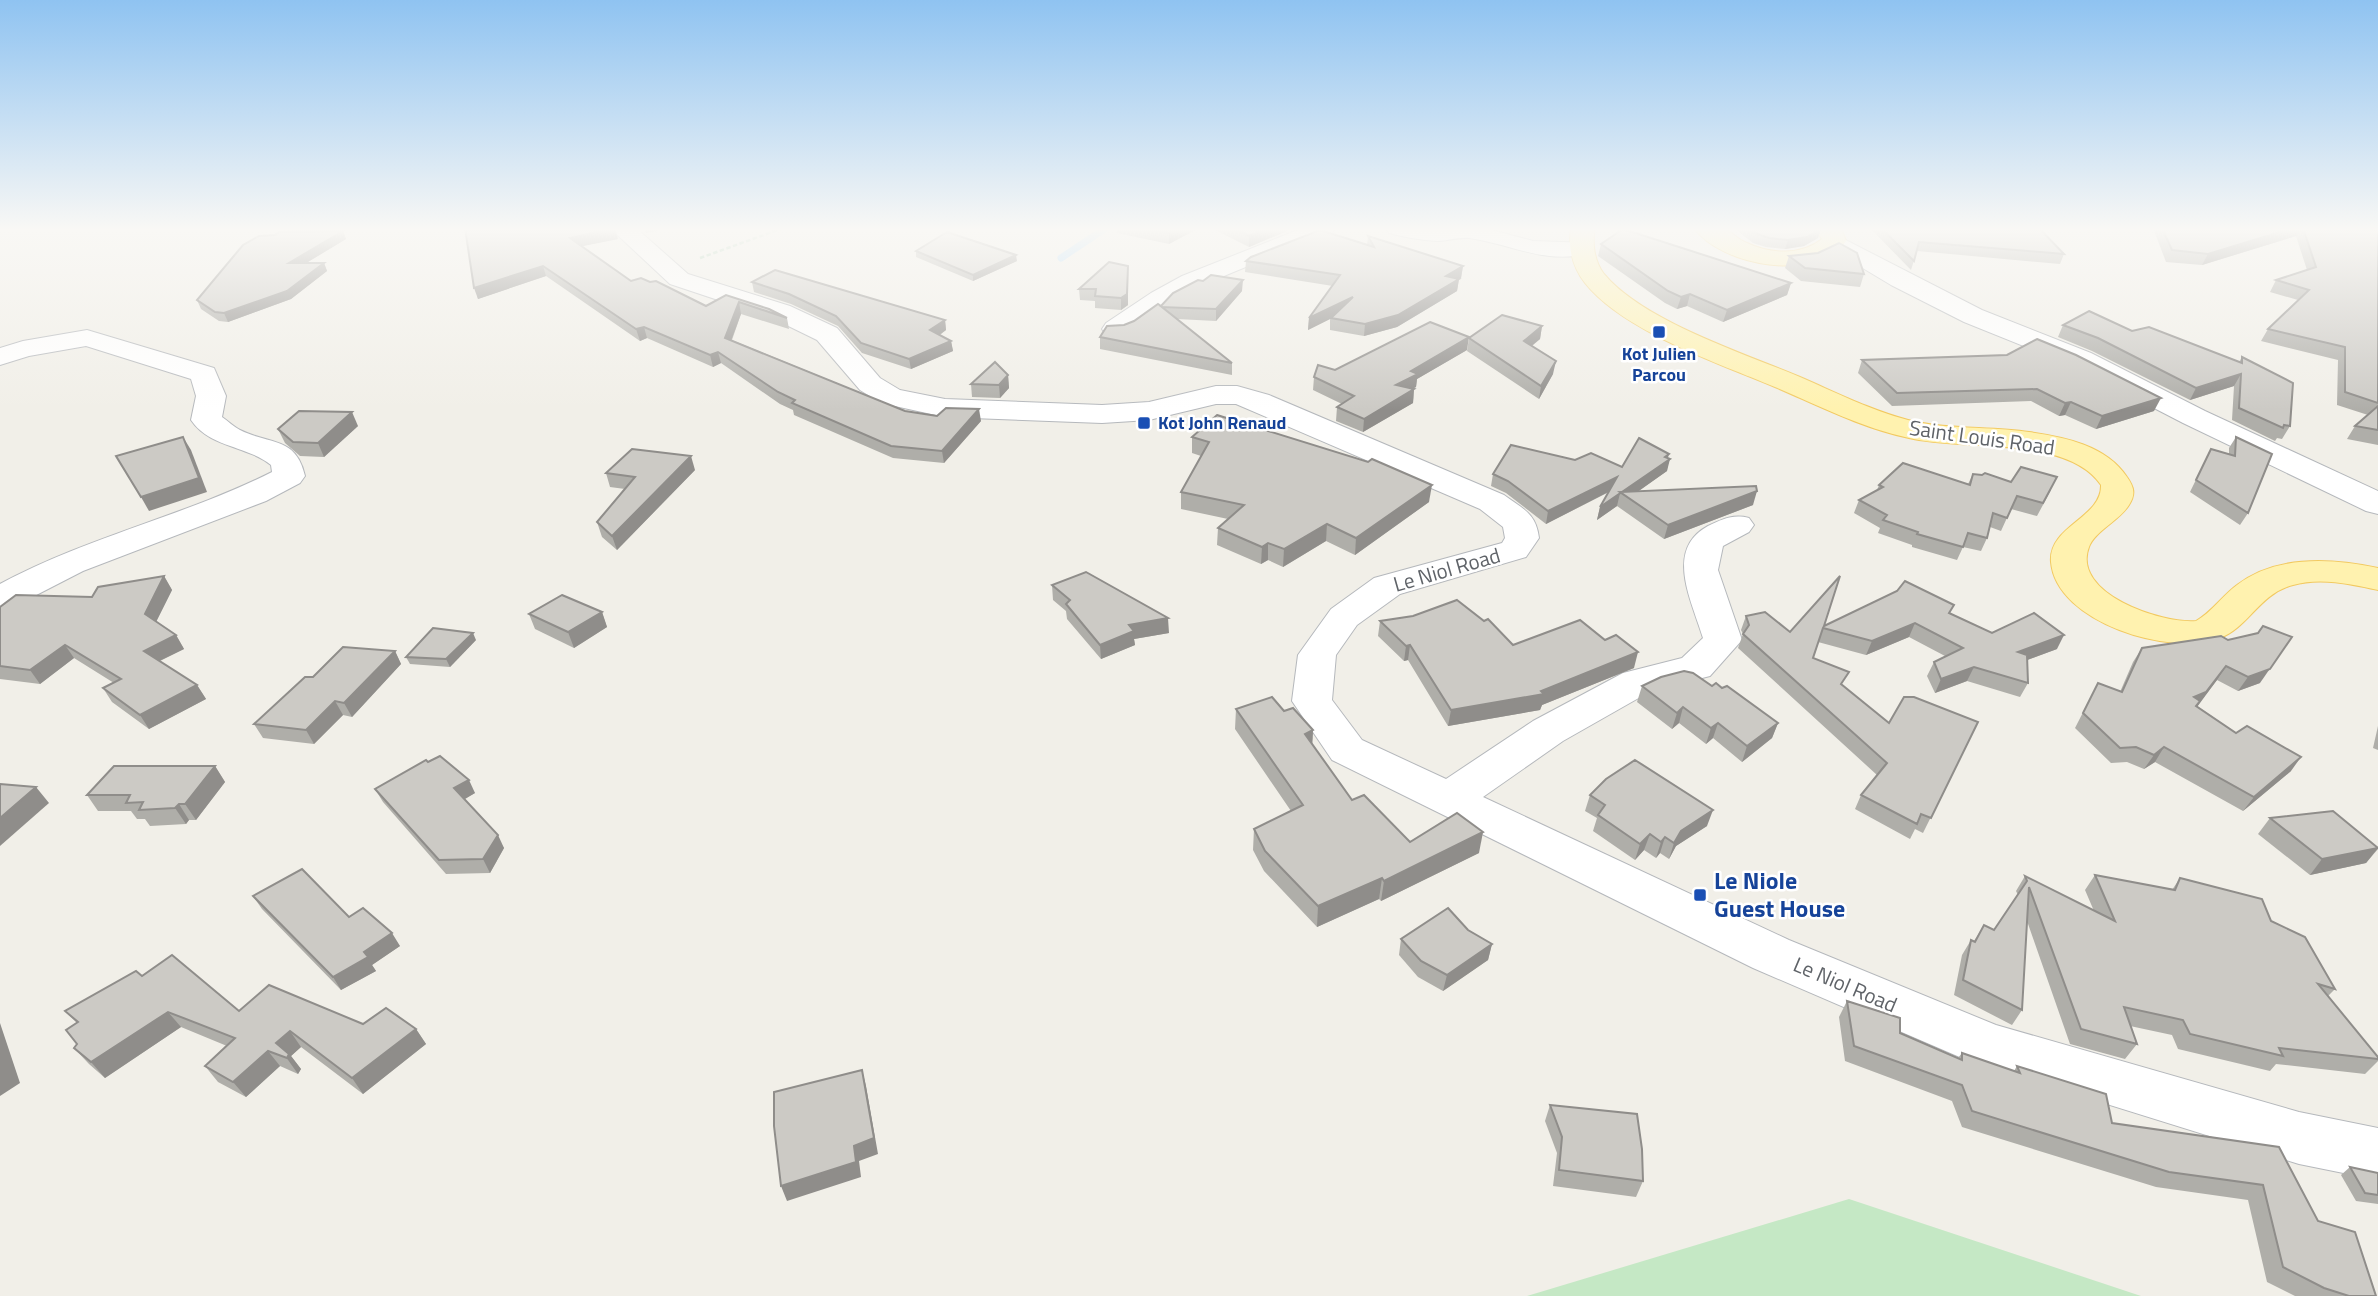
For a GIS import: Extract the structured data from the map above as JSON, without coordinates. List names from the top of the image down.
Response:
{
  "streets": {
    "main road": ["Saint Louis Road"],
    "street": ["Le Niol Road"]
  },
  "places": {
    "transit": ["Kot Julien Parcou", "Kot John Renaud", "Le Niole Guest House"]
  }
}
